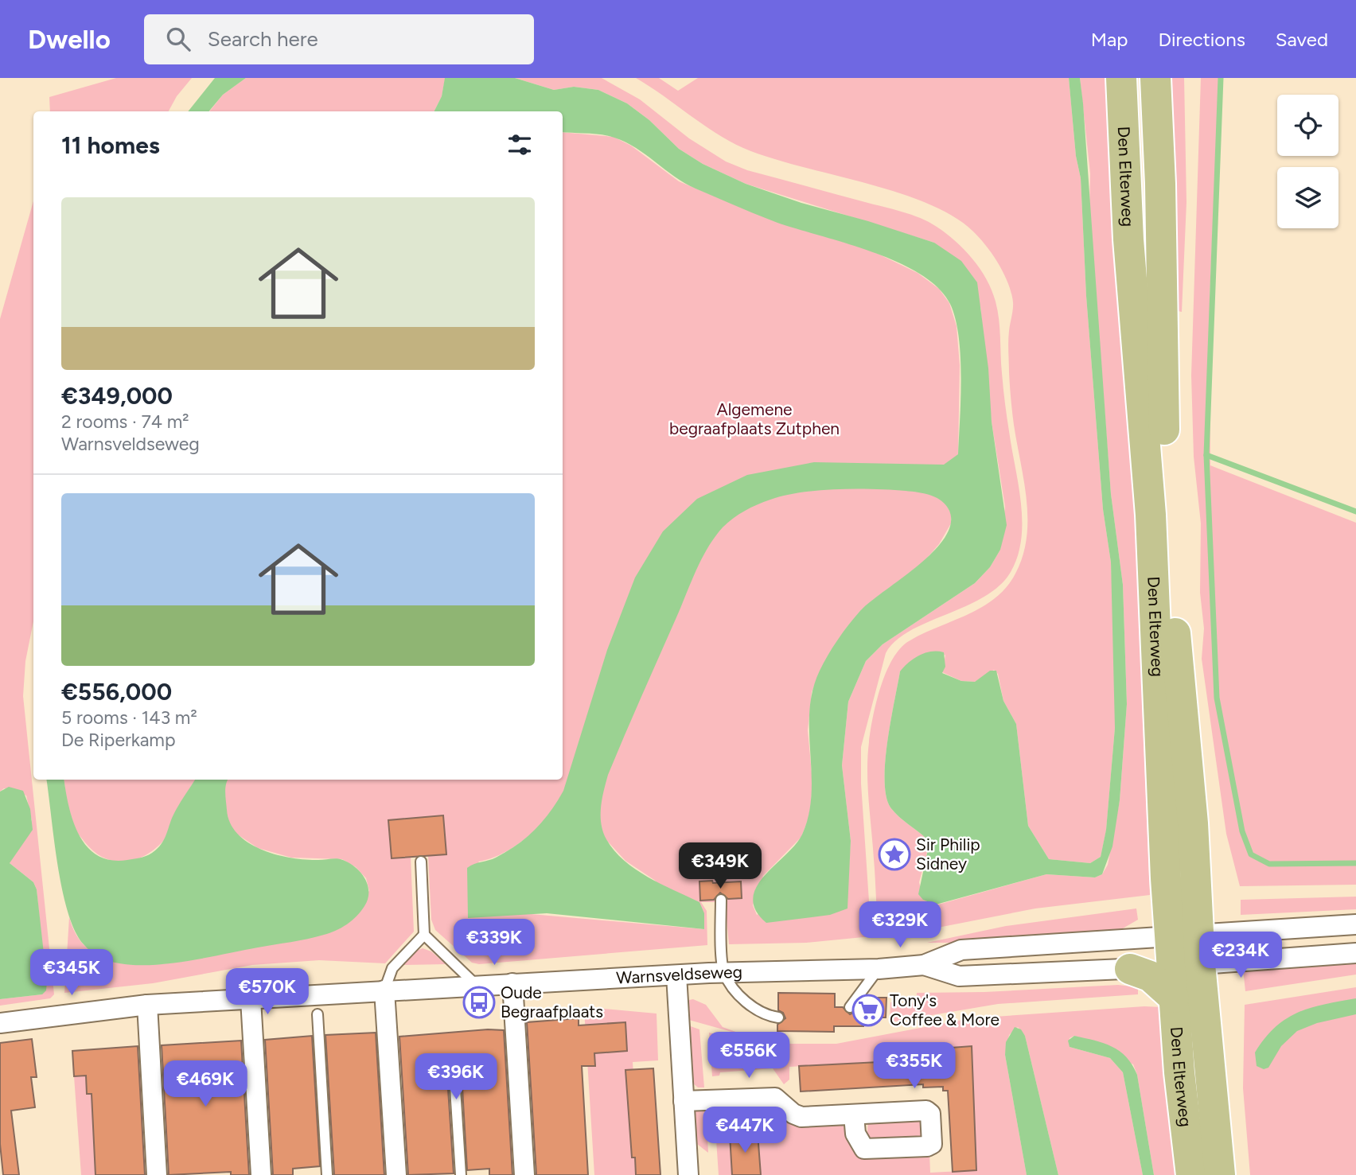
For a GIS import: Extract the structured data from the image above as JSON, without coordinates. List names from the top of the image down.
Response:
{
  "streets": {
    "main road": ["Den Elterweg"],
    "street": ["Warnsveldseweg"]
  },
  "crossings": [
    ["Den Elterweg", "Warnsveldseweg"]
  ],
  "parks": ["Algemene begraafplaats Zutphen"],
  "places": {
    "place": ["Sir Philip Sidney"],
    "bus stop": ["Oude Begraafplaats"],
    "supermarket": ["Tony's Coffee & More"]
  },
  "page": {
    "header": "Dwello",
    "search": "Search here",
    "nav": ["Map", "Directions", "Saved"],
    "heading": "11 homes",
    "list": [
      {
        "name": "€349,000",
        "note": "2 rooms · 74 m² · Warnsveldseweg"
      },
      {
        "name": "€556,000",
        "note": "5 rooms · 143 m² · De Riperkamp"
      }
    ],
    "price": [
      "€349K",
      "€329K",
      "€339K",
      "€234K",
      "€345K",
      "€570K",
      "€556K",
      "€355K",
      "€396K",
      "€469K",
      "€447K"
    ]
  }
}
